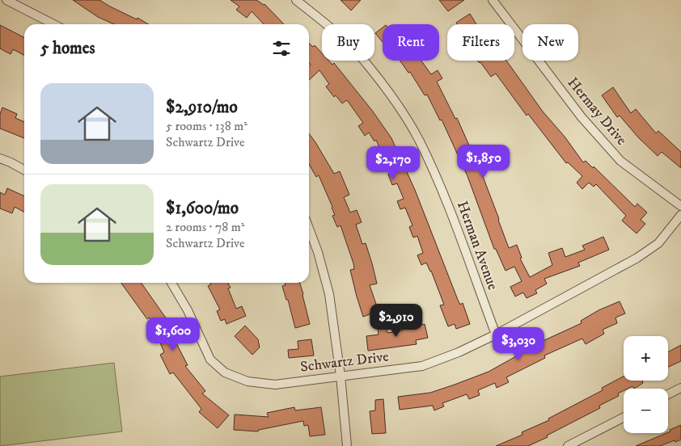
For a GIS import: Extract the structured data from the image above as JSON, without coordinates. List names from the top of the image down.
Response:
{
  "streets": {
    "street": ["Hermay Drive", "Herman Avenue", "Schwartz Drive"]
  },
  "crossings": [
    ["Herman Avenue", "Schwartz Drive"]
  ],
  "page": {
    "chip": [
      "Buy",
      "Rent",
      "Filters",
      "New"
    ],
    "heading": "5 homes",
    "list": [
      {
        "name": "$2,910/mo",
        "note": "5 rooms · 138 m² · Schwartz Drive"
      },
      {
        "name": "$1,600/mo",
        "note": "2 rooms · 78 m² · Schwartz Drive"
      }
    ],
    "price": [
      "$1,850",
      "$2,170",
      "$2,910",
      "$1,600",
      "$3,030"
    ],
    "map_buttons": ["+", "−"]
  }
}
